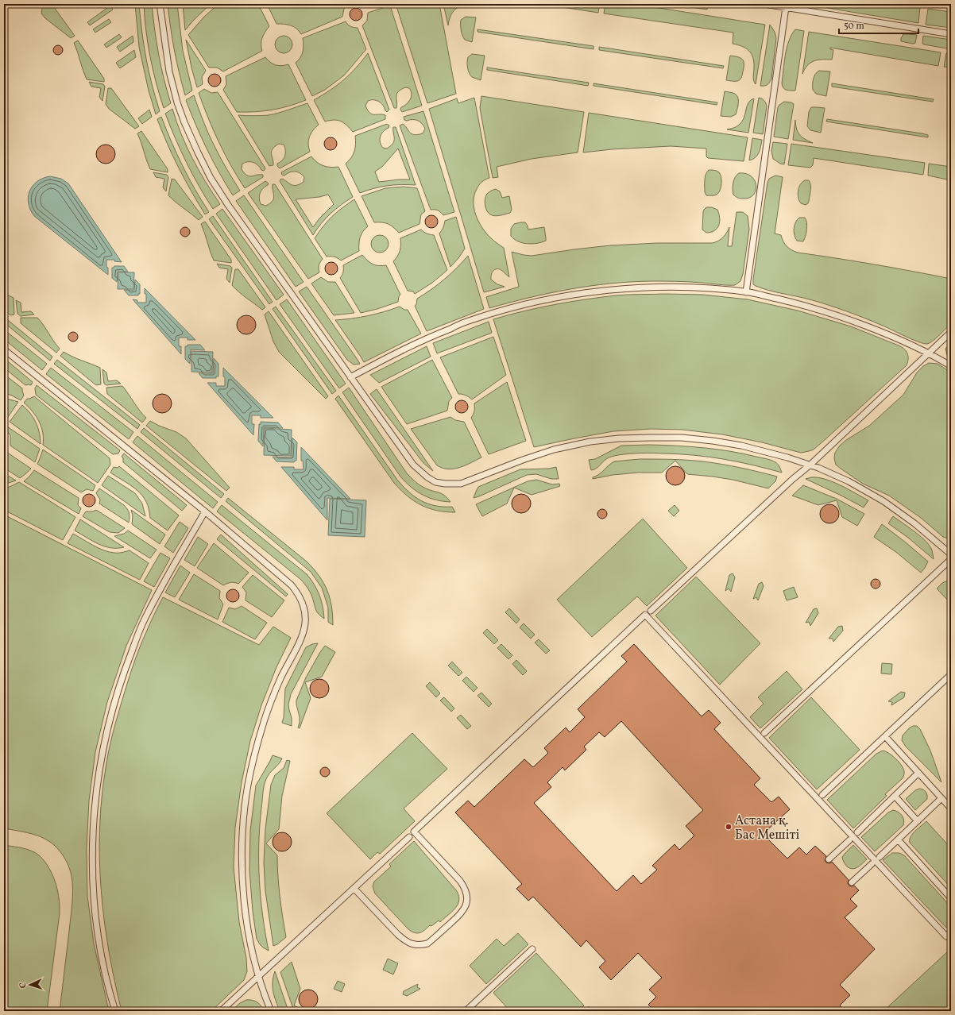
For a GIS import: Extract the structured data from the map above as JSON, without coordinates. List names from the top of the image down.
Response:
{
  "places": ["Астана қ. Бас Мешіті"],
  "scale_bar": "50 m",
  "north": "left"
}
